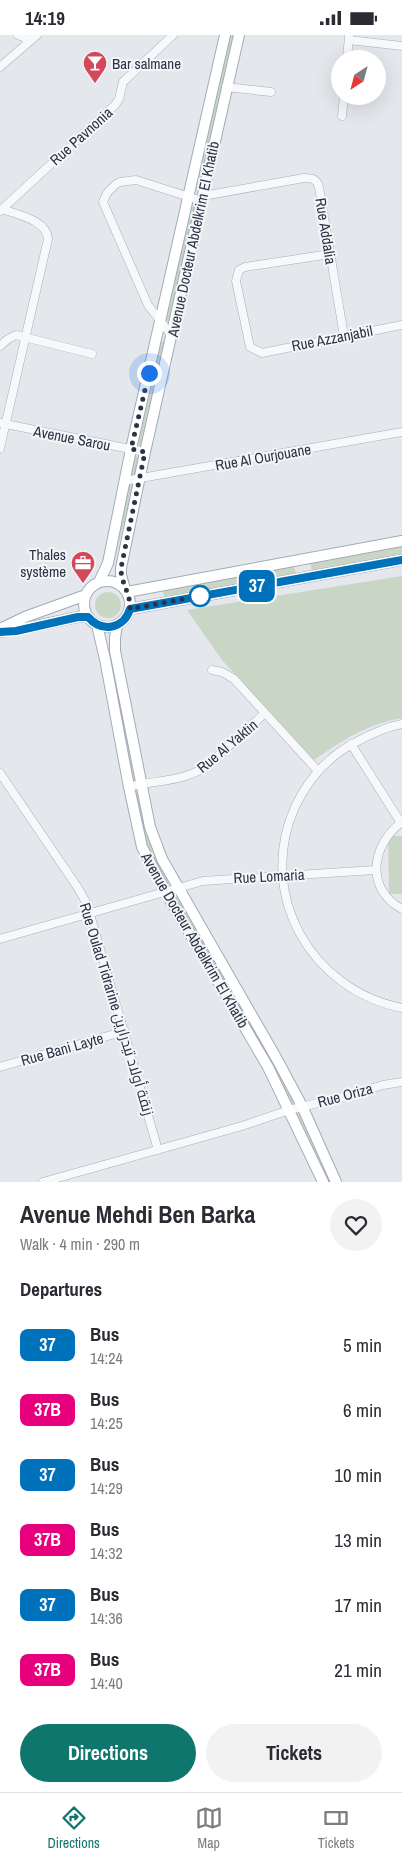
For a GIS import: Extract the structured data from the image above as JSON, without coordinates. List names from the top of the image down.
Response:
{
  "streets": {
    "main road": ["Avenue Docteur Abdelkrim El Khatib"],
    "street": [
      "Rue Pavnonia",
      "Rue Addalia",
      "Rue Azzanjabil",
      "Avenue Sarou",
      "Rue Al Ourjouane",
      "Rue Al Yaktin",
      "Rue Lomaria",
      "Rue Oulad Tidrarine زنقة أولاد تيدرارين",
      "Rue Bani Layte",
      "Rue Oriza"
    ]
  },
  "crossings": [
    ["Rue Addalia", "Avenue Docteur Abdelkrim El Khatib"],
    ["Rue Addalia", "Rue Azzanjabil"],
    ["Avenue Docteur Abdelkrim El Khatib", "Avenue Sarou"],
    ["Avenue Docteur Abdelkrim El Khatib", "Rue Al Ourjouane"],
    ["Avenue Docteur Abdelkrim El Khatib", "Rue Al Yaktin"],
    ["Avenue Docteur Abdelkrim El Khatib", "Rue Lomaria"],
    ["Avenue Docteur Abdelkrim El Khatib", "Rue Oriza"],
    ["Rue Lomaria", "Rue Oulad Tidrarine زنقة أولاد تيدرارين"],
    ["Rue Oulad Tidrarine زنقة أولاد تيدرارين", "Rue Bani Layte"],
    ["Rue Oulad Tidrarine زنقة أولاد تيدرارين", "Rue Oriza"]
  ],
  "places": {
    "bar": ["Bar salmane"],
    "office": ["Thales système"]
  },
  "lines": ["bus line 37"],
  "north": "bottom left",
  "page": {
    "status": "14:19",
    "on_map": "37",
    "heading": [
      ["Avenue Mehdi Ben Barka", "Walk · 4 min · 290 m"],
      "Departures"
    ],
    "list": [
      {
        "mark": "37",
        "name": "Bus",
        "note": "14:24",
        "value": "5 min"
      },
      {
        "mark": "37B",
        "name": "Bus",
        "note": "14:25",
        "value": "6 min"
      },
      {
        "mark": "37",
        "name": "Bus",
        "note": "14:29",
        "value": "10 min"
      },
      {
        "mark": "37B",
        "name": "Bus",
        "note": "14:32",
        "value": "13 min"
      },
      {
        "mark": "37",
        "name": "Bus",
        "note": "14:36",
        "value": "17 min"
      },
      {
        "mark": "37B",
        "name": "Bus",
        "note": "14:40",
        "value": "21 min"
      }
    ],
    "buttons": ["Directions", "Tickets"],
    "tabs": ["Directions", "Map", "Tickets"]
  }
}
